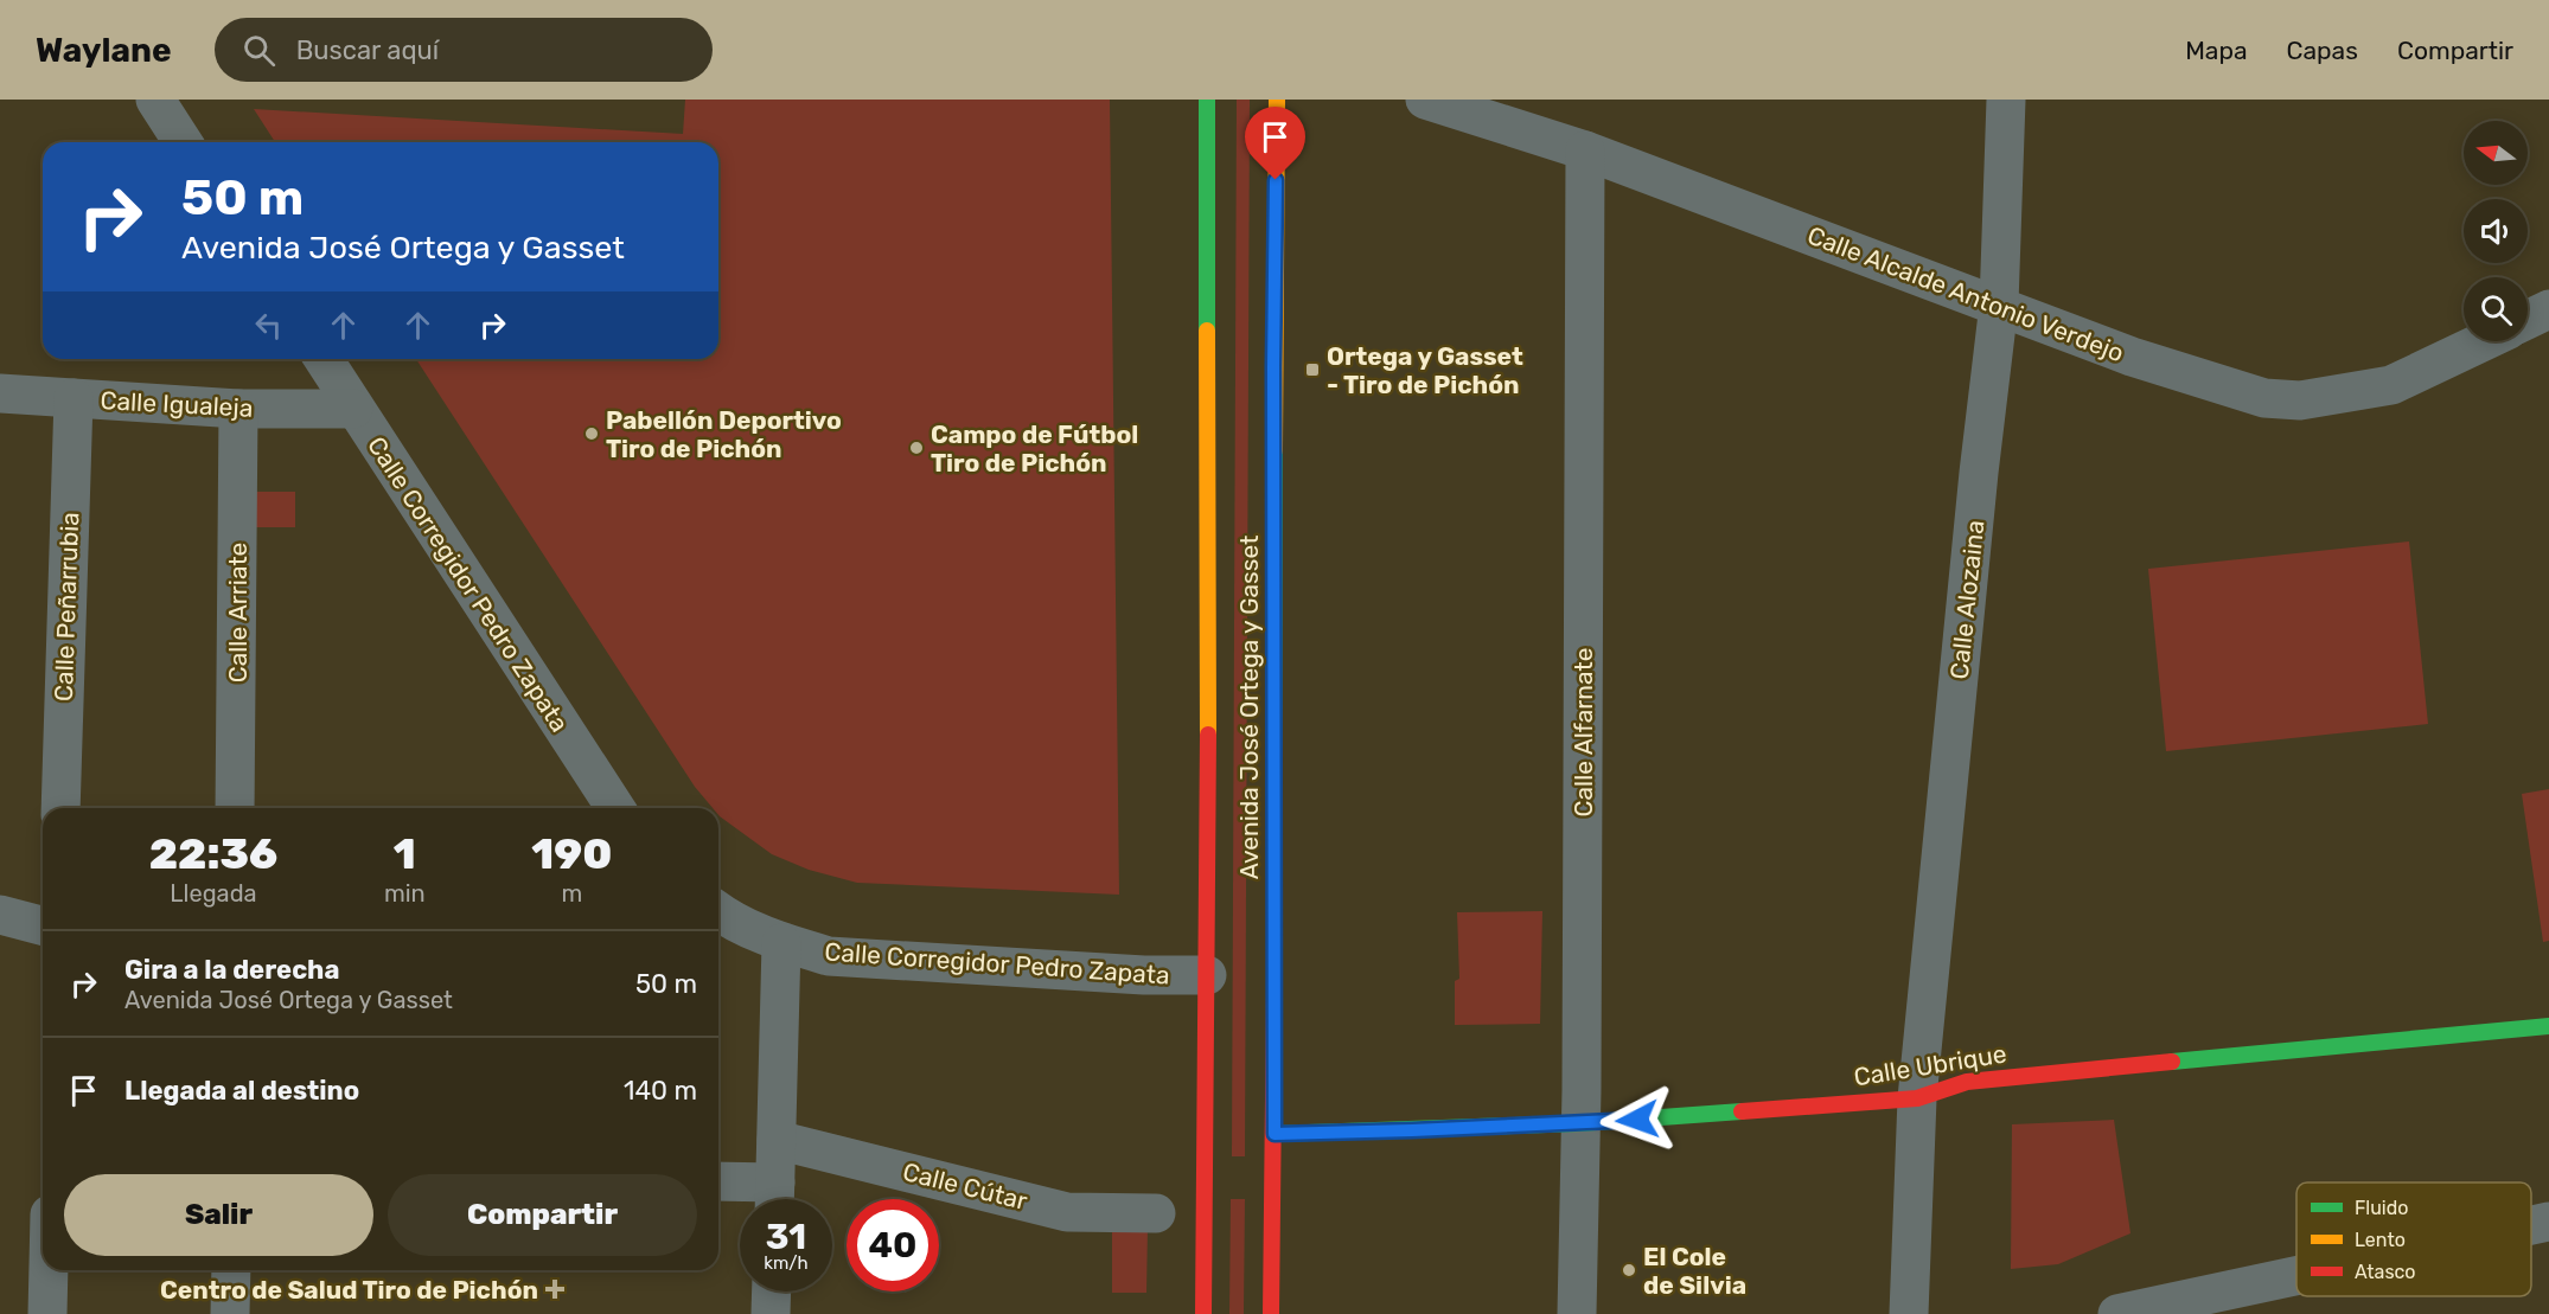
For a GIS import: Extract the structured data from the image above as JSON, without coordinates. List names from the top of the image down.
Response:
{
  "streets": {
    "main road": ["Avenida José Ortega y Gasset", "Calle Ubrique"],
    "street": [
      "Calle Alcalde Antonio Verdejo",
      "Calle Igualeja",
      "Calle Corregidor Pedro Zapata",
      "Calle Alozaina",
      "Calle Peñarrubia",
      "Calle Arriate",
      "Calle Alfarnate",
      "Calle Cútar"
    ]
  },
  "crossings": [
    ["Calle Alcalde Antonio Verdejo", "Calle Alozaina"],
    ["Calle Alcalde Antonio Verdejo", "Calle Alfarnate"],
    ["Calle Igualeja", "Calle Corregidor Pedro Zapata"],
    ["Calle Igualeja", "Calle Peñarrubia"],
    ["Calle Igualeja", "Calle Arriate"],
    ["Calle Corregidor Pedro Zapata", "Avenida José Ortega y Gasset"],
    ["Calle Alozaina", "Calle Ubrique"],
    ["Avenida José Ortega y Gasset", "Calle Ubrique"],
    ["Calle Alfarnate", "Calle Ubrique"]
  ],
  "places": {
    "transit": ["Ortega y Gasset - Tiro de Pichón"],
    "other": ["Pabellón Deportivo Tiro de Pichón", "Campo de Fútbol Tiro de Pichón", "El Cole de Silvia"],
    "health": ["Centro de Salud Tiro de Pichón"]
  },
  "legend": ["Fluido", "Lento", "Atasco"],
  "north": "left",
  "page": {
    "header": "Waylane",
    "search": "Buscar aquí",
    "nav": ["Mapa", "Capas", "Compartir"],
    "turn": ["50 m", "Avenida José Ortega y Gasset"],
    "eta": [
      "22:36",
      "Llegada",
      "1",
      "min",
      "190",
      "m"
    ],
    "list": [
      {
        "name": "Gira a la derecha",
        "note": "Avenida José Ortega y Gasset",
        "value": "50 m"
      },
      {
        "name": "Llegada al destino",
        "value": "140 m"
      }
    ],
    "buttons": ["Salir", "Compartir"],
    "speed": "31 km/h",
    "limit": "40"
  }
}
